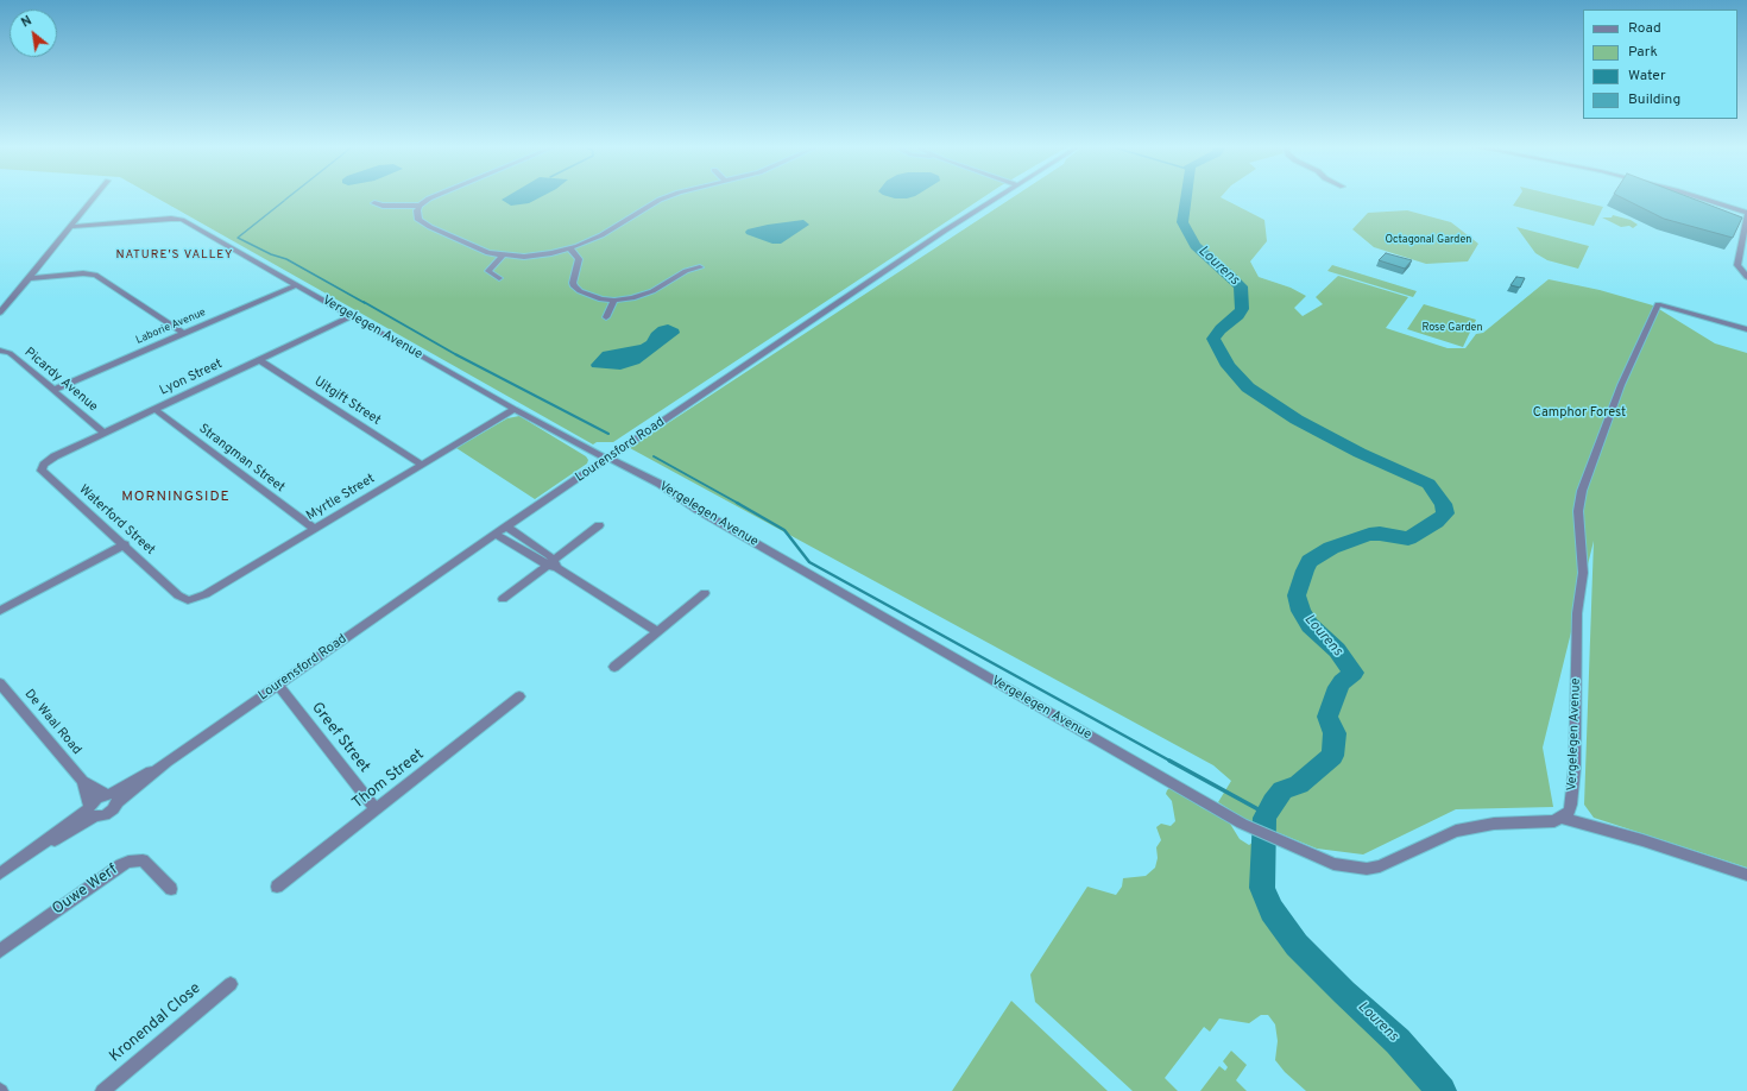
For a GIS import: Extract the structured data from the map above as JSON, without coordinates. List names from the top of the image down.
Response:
{
  "streets": {
    "street": [
      "Laborie Avenue",
      "Vergelegen Avenue",
      "Lyon Street",
      "Picardy Avenue",
      "Uitgift Street",
      "Lourensford Road",
      "Strangman Street",
      "Myrtle Street",
      "Waterford Street",
      "De Waal Road",
      "Greef Street",
      "Thom Street",
      "Ouwe Werf",
      "Kronendal Close"
    ]
  },
  "crossings": [
    ["Laborie Avenue", "Vergelegen Avenue"],
    ["Laborie Avenue", "Picardy Avenue"],
    ["Vergelegen Avenue", "Lyon Street"],
    ["Vergelegen Avenue", "Lourensford Road"],
    ["Vergelegen Avenue", "Myrtle Street"],
    ["Lyon Street", "Picardy Avenue"],
    ["Lyon Street", "Uitgift Street"],
    ["Lyon Street", "Strangman Street"],
    ["Lyon Street", "Waterford Street"],
    ["Uitgift Street", "Myrtle Street"],
    ["Lourensford Road", "De Waal Road"],
    ["Lourensford Road", "Greef Street"],
    ["Strangman Street", "Myrtle Street"],
    ["Myrtle Street", "Waterford Street"],
    ["Greef Street", "Thom Street"]
  ],
  "districts": ["NATURE'S VALLEY", "MORNINGSIDE"],
  "water": ["Lourens"],
  "parks": ["Octagonal Garden", "Rose Garden", "Camphor Forest"],
  "legend": [
    "Road",
    "Park",
    "Water",
    "Building"
  ],
  "north": "top left"
}
